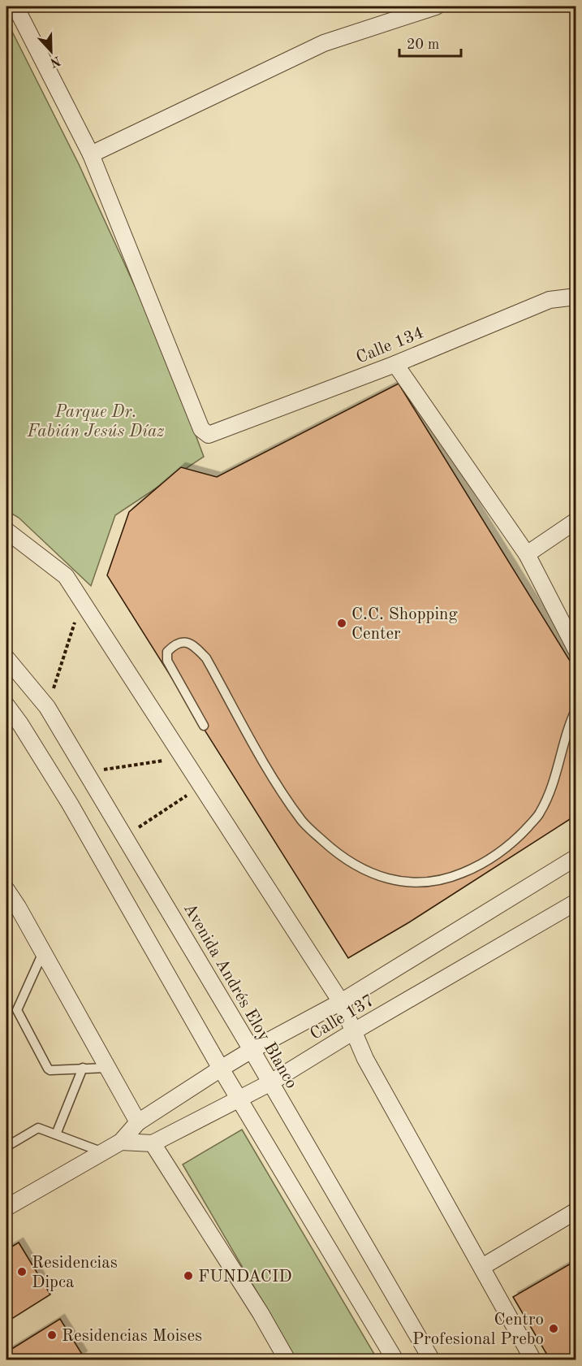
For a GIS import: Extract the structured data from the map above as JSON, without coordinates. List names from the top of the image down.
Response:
{
  "streets": {
    "street": ["Calle 134", "Avenida Andrés Eloy Blanco", "Calle 137"]
  },
  "crossings": [
    ["Avenida Andrés Eloy Blanco", "Calle 137"]
  ],
  "parks": ["Parque Dr. Fabián Jesús Díaz"],
  "places": [
    "C.C. Shopping Center",
    "Residencias Dipca",
    "FUNDACID",
    "Centro Profesional Prebo",
    "Residencias Moises"
  ],
  "scale_bar": "20 m",
  "north": "bottom"
}
